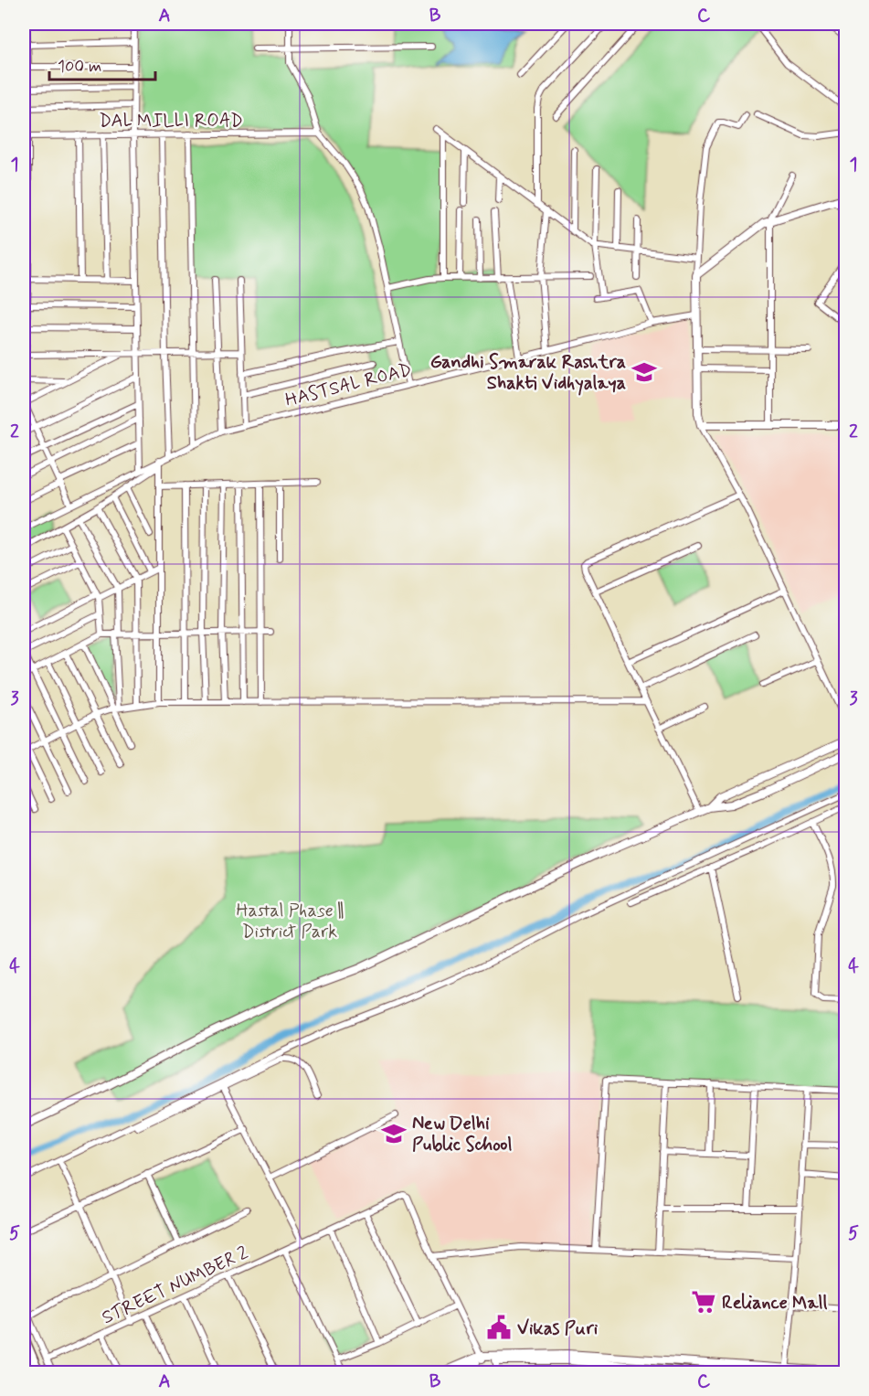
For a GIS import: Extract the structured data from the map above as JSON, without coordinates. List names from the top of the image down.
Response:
{
  "streets": {
    "street": ["DAL MILLI ROAD", "HASTSAL ROAD", "STREET NUMBER 2"]
  },
  "parks": ["Hastal Phase || District Park"],
  "places": {
    "school or university": ["Gandhi Smarak Rashtra Shakti Vidhyalaya", "New Delhi Public School"],
    "supermarket": ["Reliance Mall"],
    "public building": ["Vikas Puri"]
  },
  "scale_bar": "100 m",
  "grid": {
    "columns": ["A", "B", "C"],
    "rows": [
      "1",
      "2",
      "3",
      "4",
      "5"
    ]
  }
}
